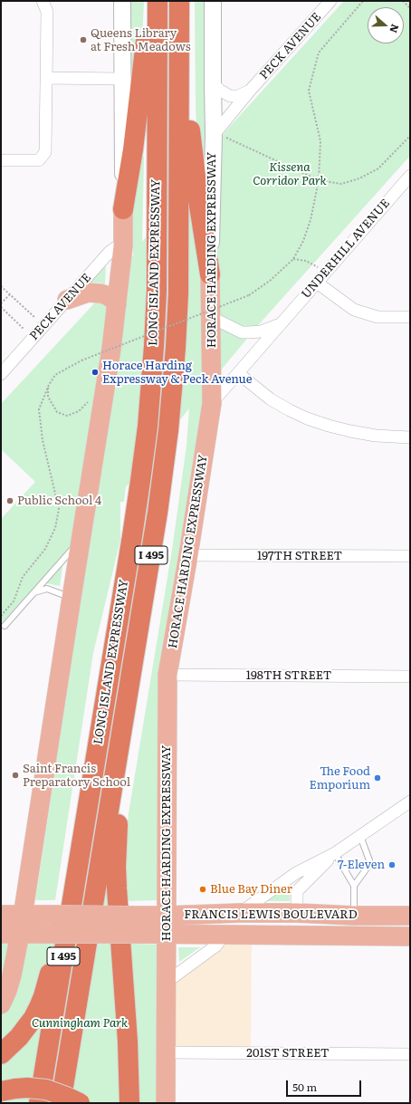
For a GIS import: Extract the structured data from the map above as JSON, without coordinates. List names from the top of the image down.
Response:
{
  "streets": {
    "highway": ["LONG ISLAND EXPRESSWAY", "I 495"],
    "main road": ["HORACE HARDING EXPRESSWAY", "FRANCIS LEWIS BOULEVARD"],
    "street": [
      "PECK AVENUE",
      "UNDERHILL AVENUE",
      "197TH STREET",
      "198TH STREET",
      "201ST STREET"
    ]
  },
  "crossings": [
    ["PECK AVENUE", "HORACE HARDING EXPRESSWAY"],
    ["UNDERHILL AVENUE", "HORACE HARDING EXPRESSWAY"],
    ["HORACE HARDING EXPRESSWAY", "197TH STREET"],
    ["HORACE HARDING EXPRESSWAY", "198TH STREET"],
    ["HORACE HARDING EXPRESSWAY", "FRANCIS LEWIS BOULEVARD"],
    ["HORACE HARDING EXPRESSWAY", "201ST STREET"]
  ],
  "parks": ["Kissena Corridor Park", "Cunningham Park"],
  "places": [
    "Queens Library at Fresh Meadows",
    "Horace Harding Expressway & Peck Avenue",
    "Public School 4",
    "Saint Francis Preparatory School",
    "The Food Emporium",
    "7-Eleven",
    "Blue Bay Diner"
  ],
  "scale_bar": "50 m",
  "north": "right"
}
